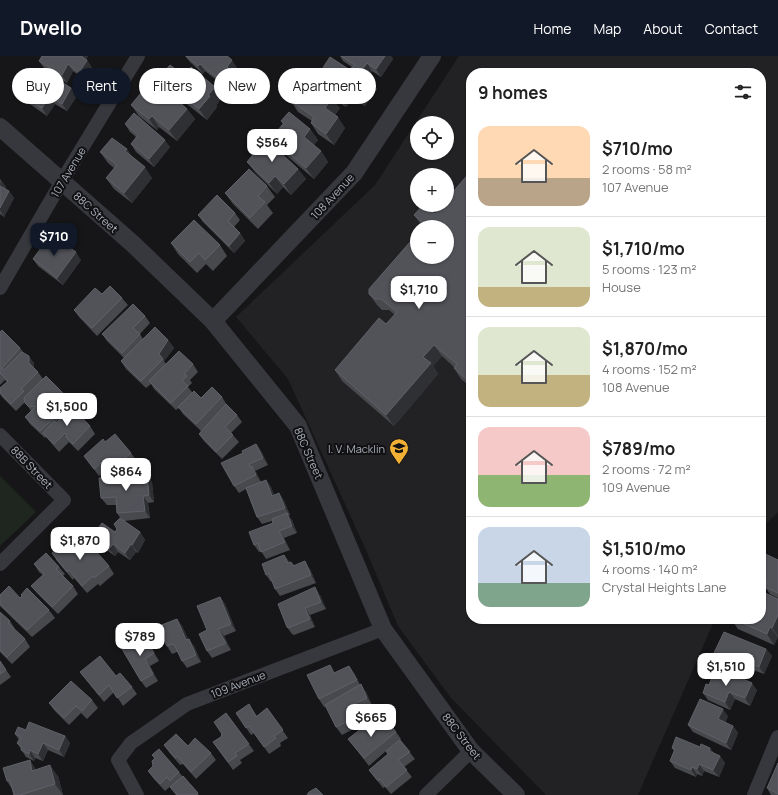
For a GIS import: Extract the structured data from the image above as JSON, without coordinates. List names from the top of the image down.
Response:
{
  "streets": {
    "street": [
      "107 Avenue",
      "108 Avenue",
      "88C Street",
      "88B Street",
      "109 Avenue"
    ]
  },
  "crossings": [
    ["107 Avenue", "88C Street"],
    ["108 Avenue", "88C Street"],
    ["88C Street", "109 Avenue"]
  ],
  "places": {
    "school or university": ["I. V. Macklin"]
  },
  "page": {
    "header": "Dwello",
    "nav": [
      "Home",
      "Map",
      "About",
      "Contact"
    ],
    "chip": [
      "Buy",
      "Rent",
      "Filters",
      "New",
      "Apartment"
    ],
    "heading": "9 homes",
    "map_buttons": ["+", "−"],
    "list": [
      {
        "name": "$710/mo",
        "note": "2 rooms · 58 m² · 107 Avenue"
      },
      {
        "name": "$1,710/mo",
        "note": "5 rooms · 123 m² · House"
      },
      {
        "name": "$1,870/mo",
        "note": "4 rooms · 152 m² · 108 Avenue"
      },
      {
        "name": "$789/mo",
        "note": "2 rooms · 72 m² · 109 Avenue"
      },
      {
        "name": "$1,510/mo",
        "note": "4 rooms · 140 m² · Crystal Heights Lane"
      }
    ],
    "price": [
      "$564",
      "$710",
      "$1,710",
      "$1,500",
      "$864",
      "$1,870",
      "$789",
      "$1,510",
      "$665"
    ]
  }
}
